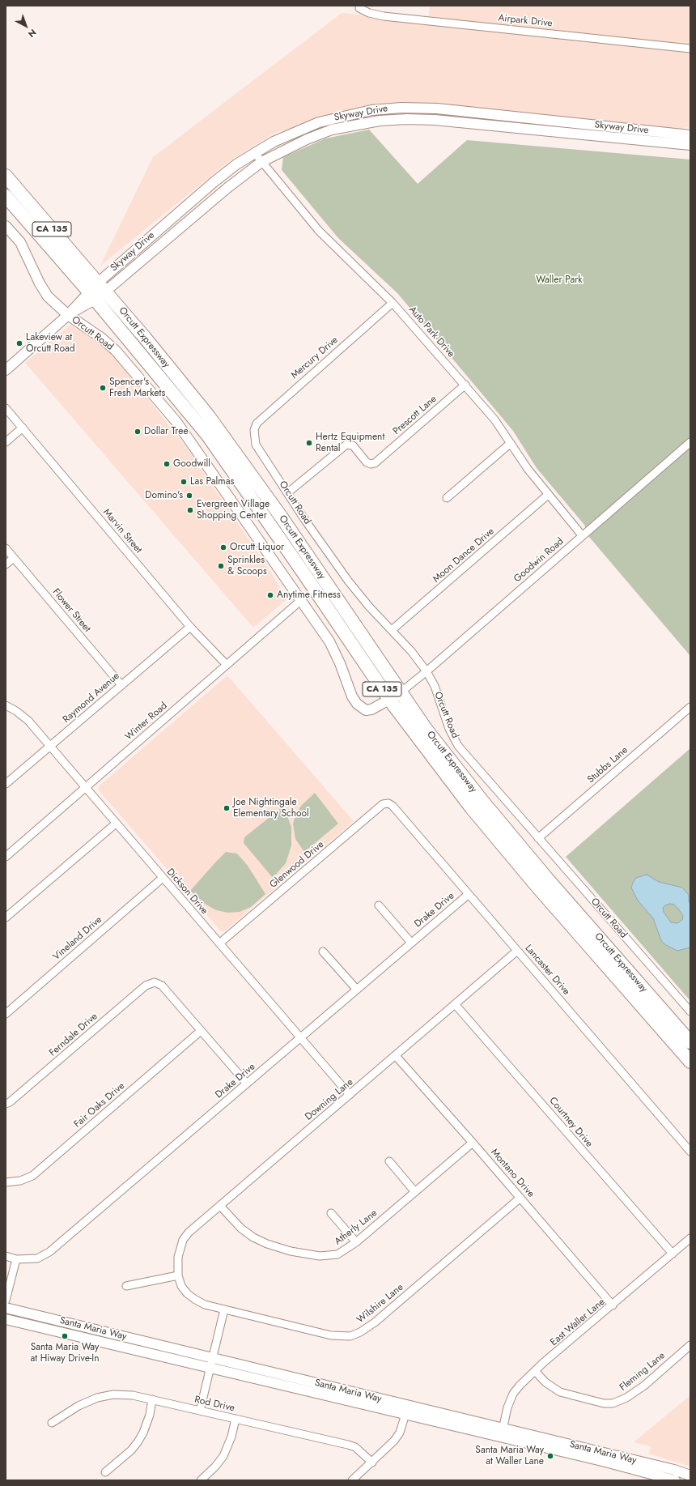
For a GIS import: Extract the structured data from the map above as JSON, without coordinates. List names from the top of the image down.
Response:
{
  "streets": {
    "highway": ["CA 135", "Orcutt Expressway"],
    "main road": ["Skyway Drive", "Orcutt Road", "Santa Maria Way"],
    "street": [
      "Airpark Drive",
      "Auto Park Drive",
      "Mercury Drive",
      "Prescott Lane",
      "Marvin Street",
      "Moon Dance Drive",
      "Goodwin Road",
      "Flower Street",
      "Raymond Avenue",
      "Winter Road",
      "Stubbs Lane",
      "Glenwood Drive",
      "Dickson Drive",
      "Drake Drive",
      "Vineland Drive",
      "Lancaster Drive",
      "Ferndale Drive",
      "Downing Lane",
      "Fair Oaks Drive",
      "Courtney Drive",
      "Montano Drive",
      "Atherly Lane",
      "Wilshire Lane",
      "East Waller Lane",
      "Fleming Lane",
      "Rod Drive"
    ]
  },
  "crossings": [
    ["Skyway Drive", "Auto Park Drive"],
    ["Skyway Drive", "Orcutt Road"],
    ["Skyway Drive", "Orcutt Expressway"],
    ["Auto Park Drive", "Mercury Drive"],
    ["Auto Park Drive", "Prescott Lane"],
    ["Auto Park Drive", "Moon Dance Drive"],
    ["Auto Park Drive", "Goodwin Road"],
    ["Orcutt Road", "Orcutt Expressway"],
    ["Orcutt Road", "Mercury Drive"],
    ["Orcutt Road", "Prescott Lane"],
    ["Orcutt Road", "Moon Dance Drive"],
    ["Orcutt Road", "Goodwin Road"],
    ["Orcutt Road", "Winter Road"],
    ["Orcutt Road", "Stubbs Lane"],
    ["Orcutt Expressway", "Goodwin Road"],
    ["Marvin Street", "Raymond Avenue"],
    ["Marvin Street", "Winter Road"],
    ["Flower Street", "Raymond Avenue"],
    ["Raymond Avenue", "Dickson Drive"],
    ["Winter Road", "Dickson Drive"],
    ["Glenwood Drive", "Dickson Drive"],
    ["Glenwood Drive", "Lancaster Drive"],
    ["Dickson Drive", "Drake Drive"],
    ["Dickson Drive", "Vineland Drive"],
    ["Dickson Drive", "Downing Lane"],
    ["Drake Drive", "Lancaster Drive"],
    ["Lancaster Drive", "Downing Lane"],
    ["Ferndale Drive", "Fair Oaks Drive"],
    ["Downing Lane", "Courtney Drive"],
    ["Downing Lane", "Montano Drive"],
    ["Downing Lane", "Atherly Lane"],
    ["Downing Lane", "Wilshire Lane"],
    ["Courtney Drive", "East Waller Lane"],
    ["Montano Drive", "Atherly Lane"],
    ["Montano Drive", "Wilshire Lane"],
    ["Montano Drive", "East Waller Lane"],
    ["East Waller Lane", "Santa Maria Way"],
    ["East Waller Lane", "Fleming Lane"]
  ],
  "parks": ["Waller Park"],
  "places": [
    "Lakeview at Orcutt Road",
    "Spencer's Fresh Markets",
    "Dollar Tree",
    "Hertz Equipment Rental",
    "Goodwill",
    "Las Palmas",
    "Domino's",
    "Evergreen Village Shopping Center",
    "Orcutt Liquor",
    "Sprinkles & Scoops",
    "Anytime Fitness",
    "Joe Nightingale Elementary School",
    "Santa Maria Way at Hiway Drive-In",
    "Santa Maria Way at Waller Lane"
  ],
  "north": "bottom right"
}
